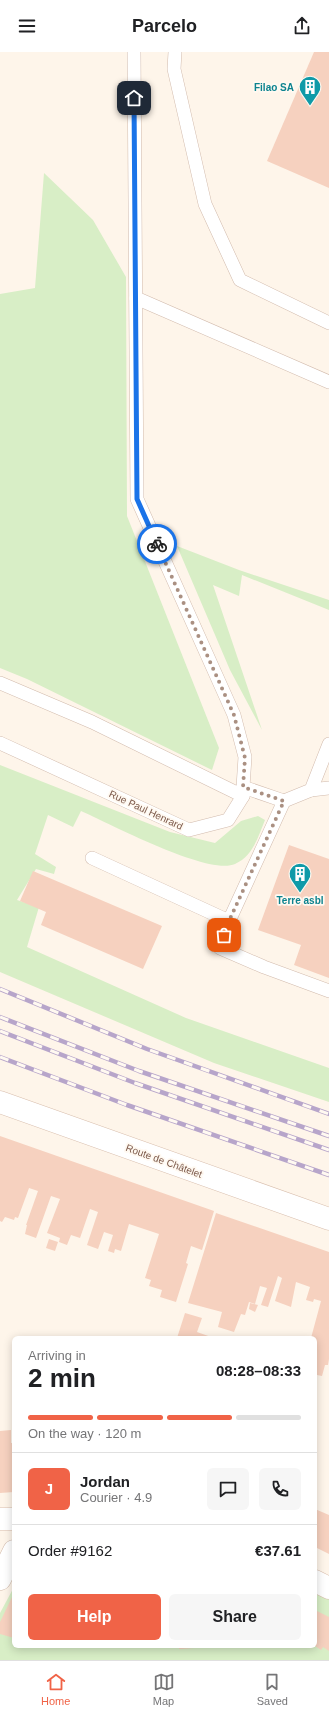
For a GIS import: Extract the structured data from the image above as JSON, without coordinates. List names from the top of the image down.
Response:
{
  "streets": {
    "main road": ["Route de Châtelet"],
    "lane": ["Rue Paul Henrard"]
  },
  "places": {
    "building": ["Filao SA", "Terre asbl"]
  },
  "page": {
    "header": "Parcelo",
    "heading": ["2 min", "Arriving in", "08:28–08:33"],
    "panel": [
      "Jordan",
      "Courier · 4.9",
      "Order #9162",
      "€37.61"
    ],
    "bar": "On the way · 120 m",
    "round": "J",
    "buttons": ["Help", "Share"],
    "tabs": ["Home", "Map", "Saved"]
  }
}
